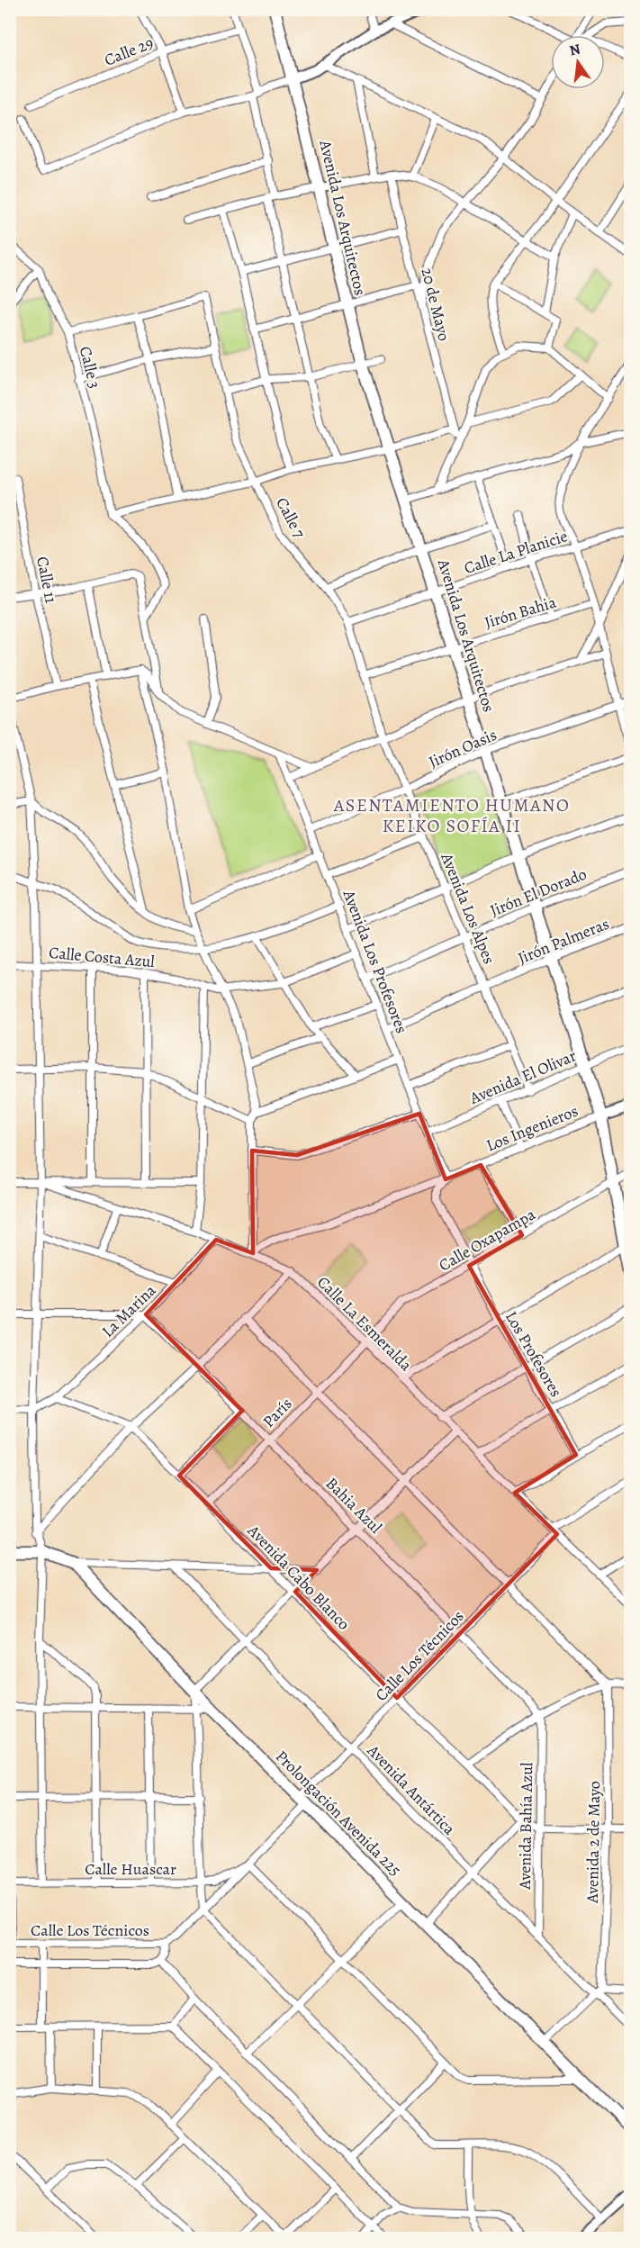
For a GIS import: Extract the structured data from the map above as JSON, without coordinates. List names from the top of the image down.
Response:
{
  "streets": {
    "main road": ["Avenida Los Arquitectos", "Los Ingenieros", "Prolongación Avenida 225"],
    "street": [
      "Calle 29",
      "20 de Mayo",
      "Calle 3",
      "Calle 7",
      "Calle La Planicie",
      "Calle 11",
      "Jirón Bahia",
      "Jirón Oasis",
      "Jirón El Dorado",
      "Avenida Los Alpes",
      "Jirón Palmeras",
      "Calle Costa Azul",
      "Avenida Los Profesores",
      "Avenida El Olivar",
      "Calle Oxapampa",
      "La Marina",
      "Calle La Esmeralda",
      "Los Profesores",
      "París",
      "Bahia Azul",
      "Avenida Cabo Blanco",
      "Calle Los Técnicos",
      "Avenida Antártica",
      "Avenida Bahía Azul",
      "Avenida 2 de Mayo",
      "Calle Huascar"
    ]
  },
  "crossings": [
    ["Avenida Los Arquitectos", "Calle La Planicie"],
    ["Avenida Los Arquitectos", "Jirón Bahia"],
    ["Avenida Los Arquitectos", "Jirón Oasis"],
    ["Avenida Los Arquitectos", "Jirón El Dorado"],
    ["Avenida Los Arquitectos", "Jirón Palmeras"],
    ["Avenida Los Arquitectos", "Avenida El Olivar"],
    ["Avenida Los Arquitectos", "Los Ingenieros"],
    ["Avenida Los Arquitectos", "Calle Oxapampa"],
    ["Calle 7", "Calle La Planicie"],
    ["Calle 7", "Jirón Bahia"],
    ["Calle 7", "Avenida Los Alpes"],
    ["Jirón Oasis", "Avenida Los Alpes"],
    ["Jirón Oasis", "Avenida Los Profesores"],
    ["Jirón El Dorado", "Avenida Los Alpes"],
    ["Jirón El Dorado", "Avenida Los Profesores"],
    ["Avenida Los Alpes", "Jirón Palmeras"],
    ["Avenida Los Alpes", "Avenida El Olivar"],
    ["Jirón Palmeras", "Avenida Los Profesores"],
    ["Calle Costa Azul", "Avenida Los Profesores"],
    ["Avenida Los Profesores", "Avenida El Olivar"],
    ["Avenida Los Profesores", "Los Ingenieros"],
    ["Avenida Los Profesores", "Los Profesores"],
    ["Los Ingenieros", "Calle La Esmeralda"],
    ["Los Ingenieros", "Los Profesores"],
    ["Calle Oxapampa", "Calle La Esmeralda"],
    ["Calle Oxapampa", "Los Profesores"],
    ["Calle Oxapampa", "París"],
    ["La Marina", "Calle La Esmeralda"],
    ["La Marina", "Bahia Azul"],
    ["La Marina", "Avenida Cabo Blanco"],
    ["Calle La Esmeralda", "París"],
    ["Calle La Esmeralda", "Calle Los Técnicos"],
    ["París", "Bahia Azul"],
    ["París", "Avenida Cabo Blanco"],
    ["Bahia Azul", "Calle Los Técnicos"],
    ["Bahia Azul", "Avenida Bahía Azul"],
    ["Avenida Cabo Blanco", "Calle Los Técnicos"],
    ["Avenida Cabo Blanco", "Avenida Bahía Azul"],
    ["Calle Los Técnicos", "Avenida Antártica"],
    ["Calle Los Técnicos", "Prolongación Avenida 225"],
    ["Calle Los Técnicos", "Calle Huascar"],
    ["Avenida Antártica", "Avenida Bahía Azul"],
    ["Avenida Antártica", "Avenida 2 de Mayo"]
  ],
  "districts": ["ASENTAMIENTO HUMANO KEIKO SOFÍA II"],
  "north": "top"
}
